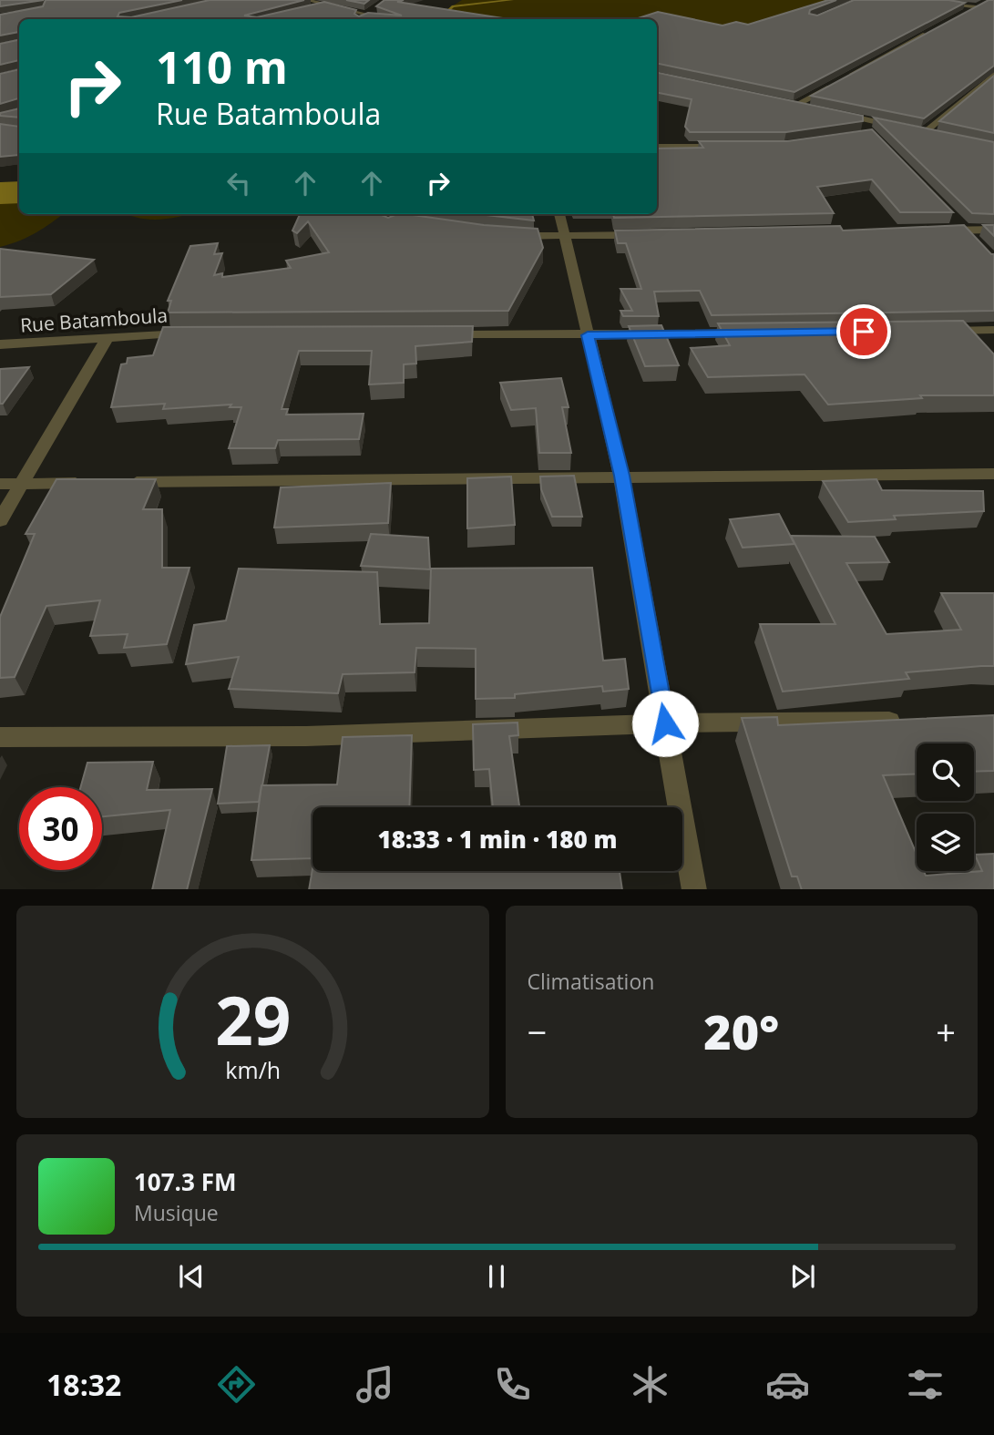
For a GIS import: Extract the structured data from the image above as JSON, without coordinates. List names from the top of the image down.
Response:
{
  "streets": {
    "street": ["Rue Batamboula"]
  },
  "page": {
    "turn": ["110 m", "Rue Batamboula"],
    "limit": "30",
    "trip": "18:33 · 1 min · 180 m",
    "tile": "Climatisation",
    "heat": ["−", "20°", "+"],
    "song": ["107.3 FM", "Musique"],
    "tabs": "18:32",
    "gauge": ["29", "km/h"]
  }
}
